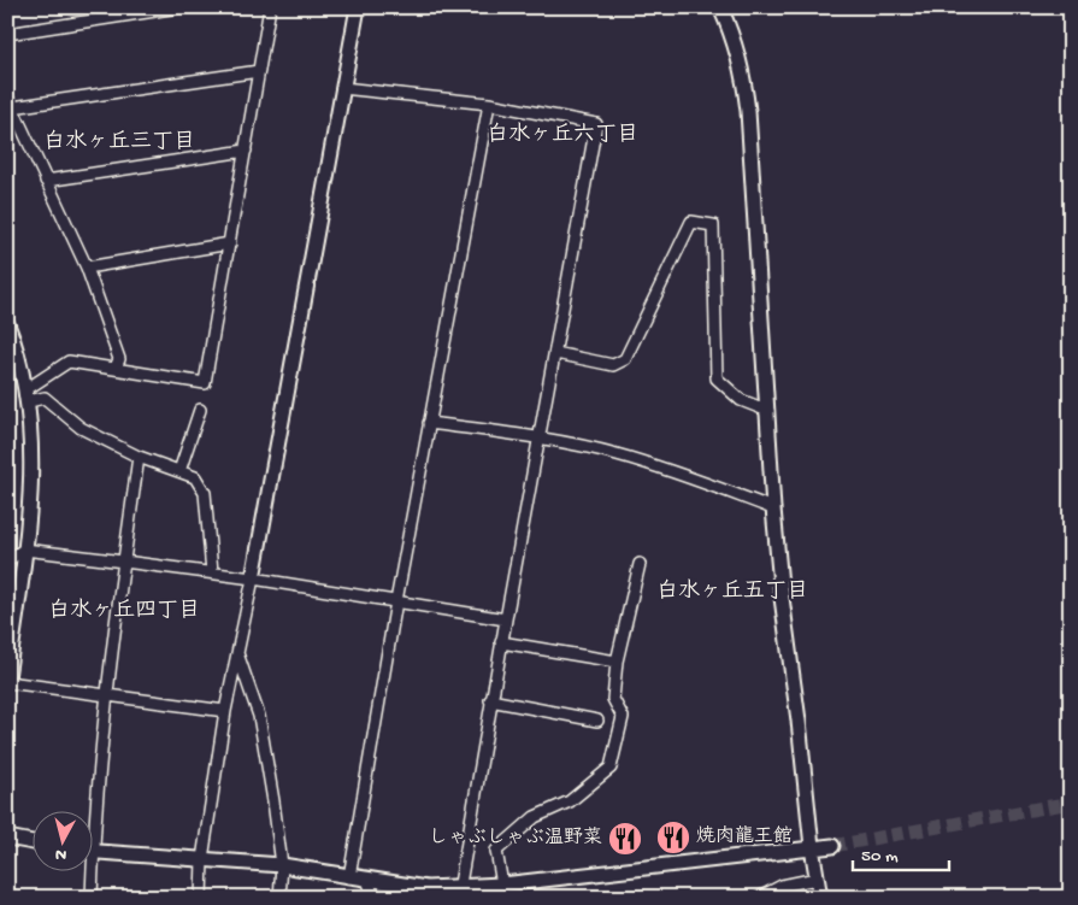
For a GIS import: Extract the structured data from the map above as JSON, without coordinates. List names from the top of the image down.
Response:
{
  "districts": [
    "白水ヶ丘六丁目",
    "白水ヶ丘三丁目",
    "白水ヶ丘五丁目",
    "白水ヶ丘四丁目"
  ],
  "places": {
    "restaurant": ["焼肉龍王館", "しゃぶしゃぶ温野菜"]
  },
  "scale_bar": "50 m",
  "north": "bottom"
}
